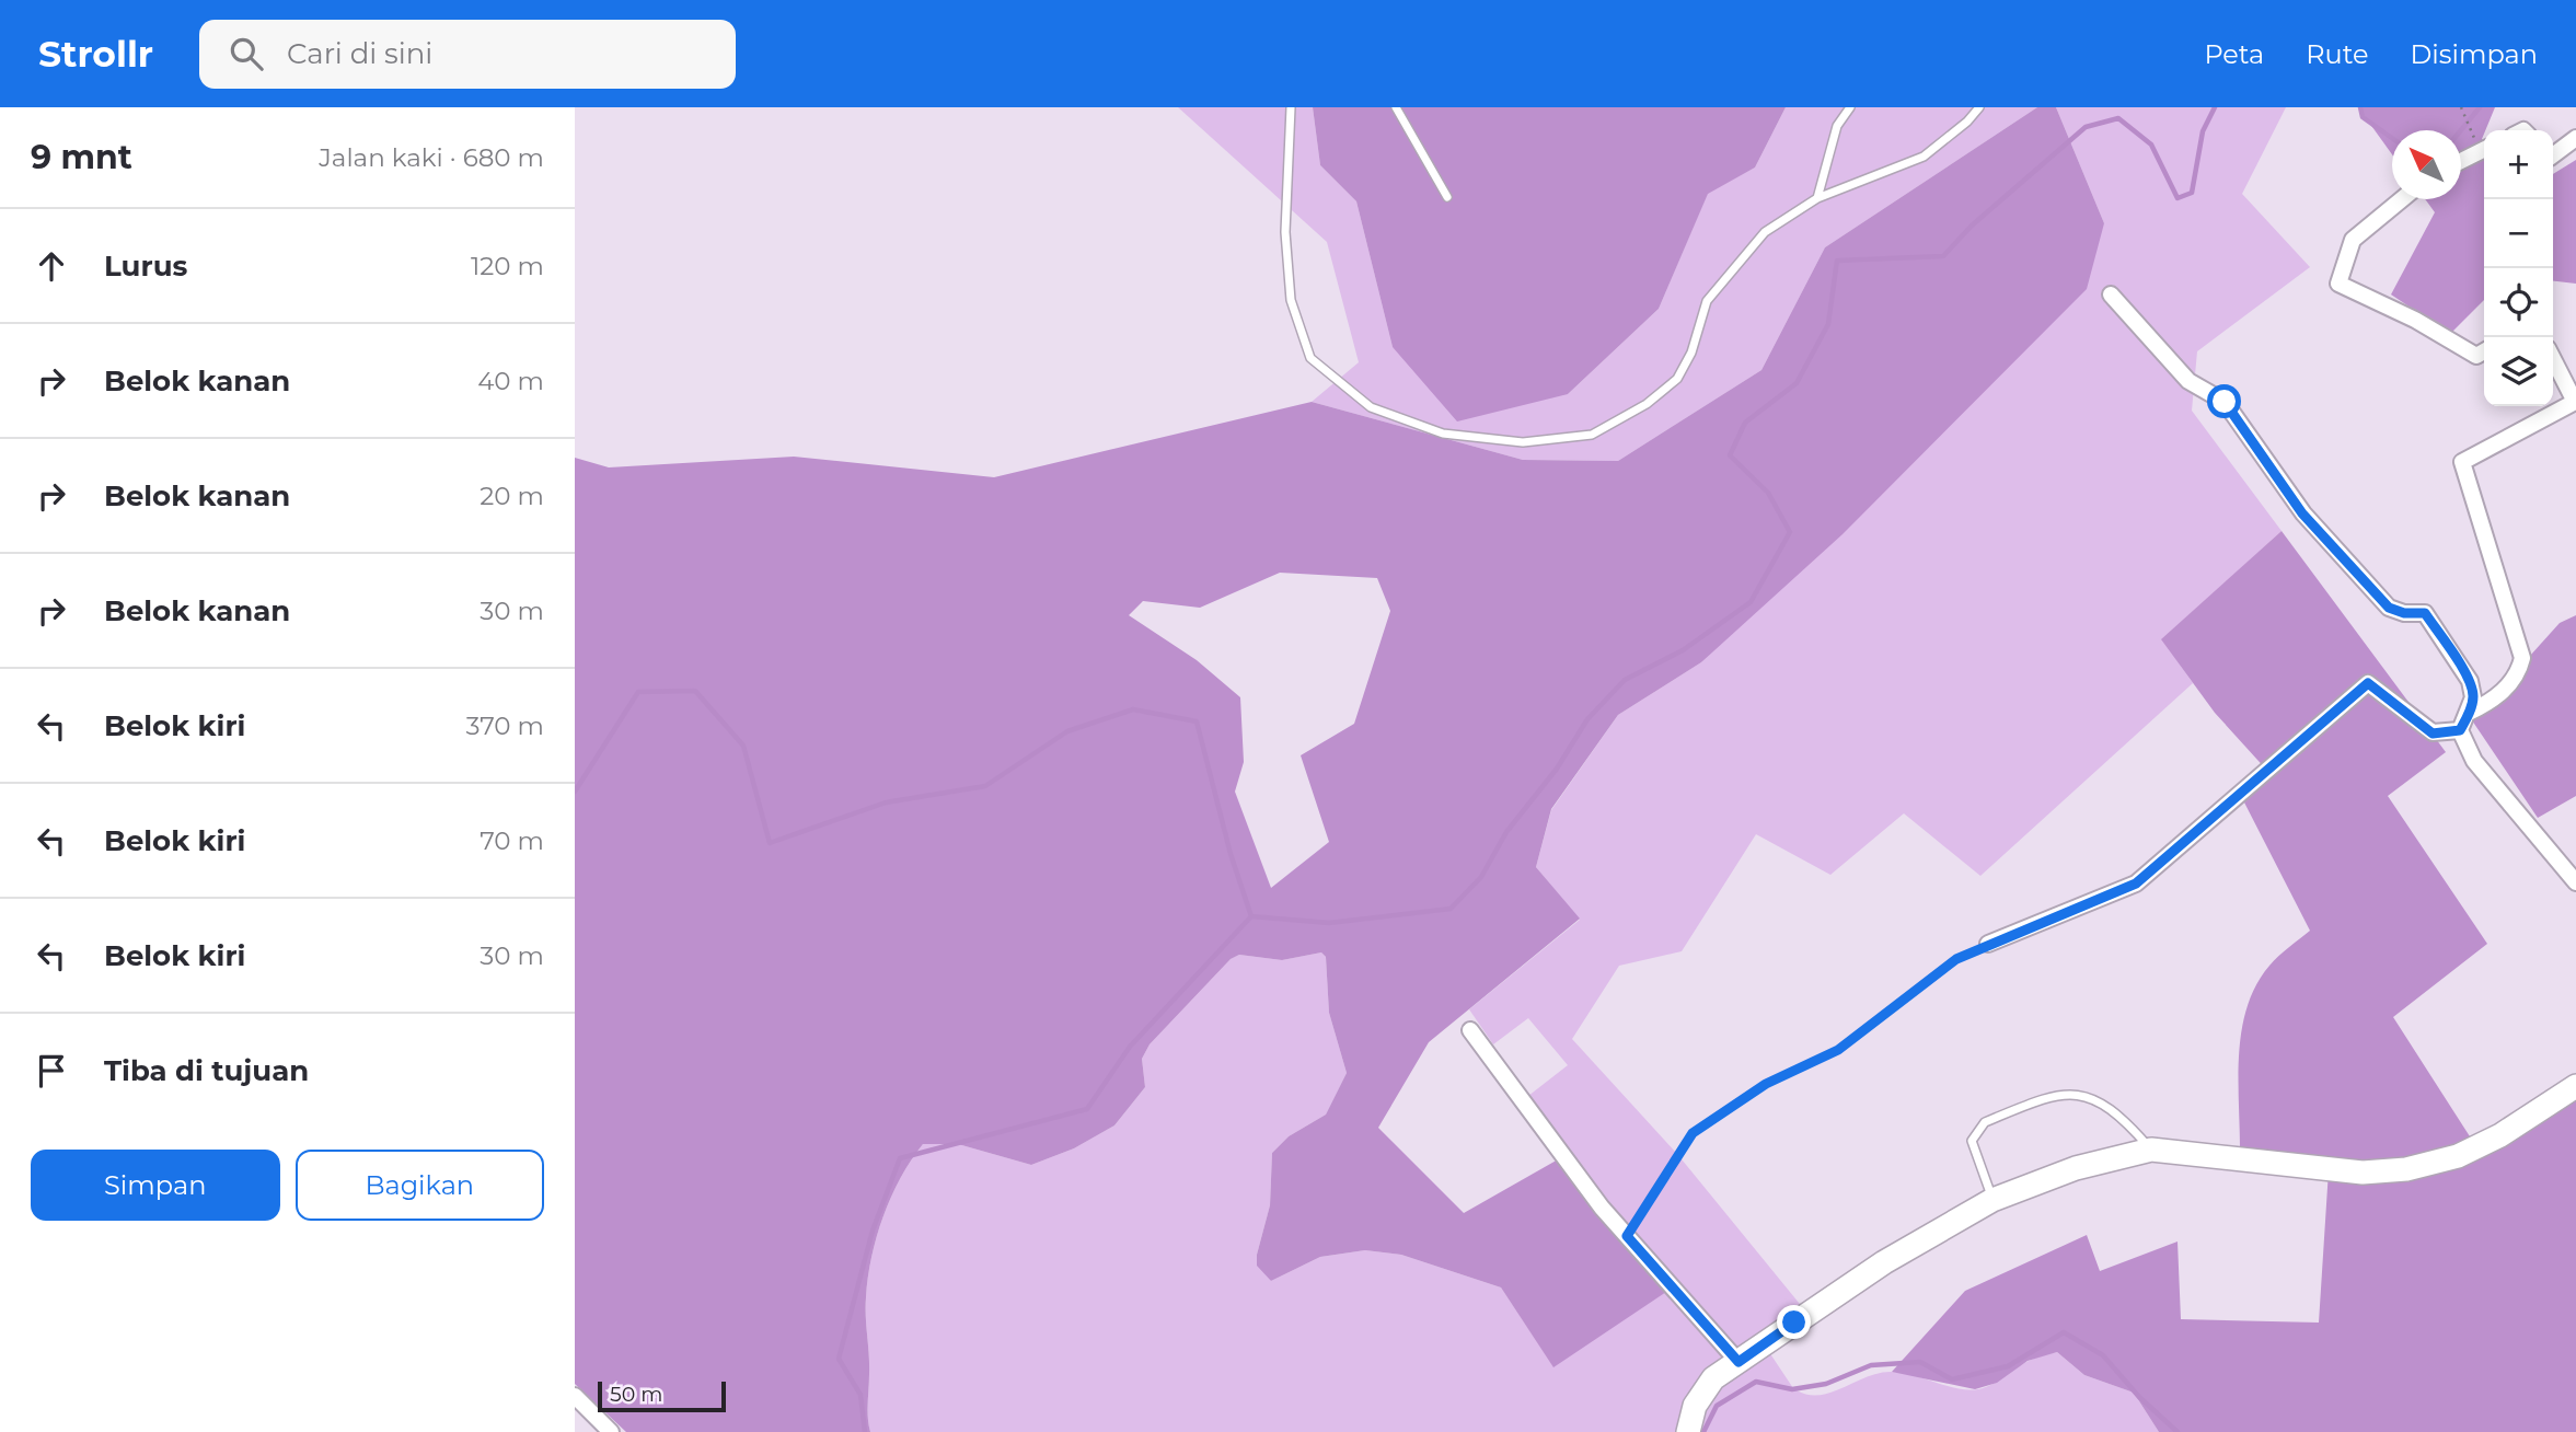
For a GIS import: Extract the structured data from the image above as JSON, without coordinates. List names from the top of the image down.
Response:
{
  "scale_bar": "50 m",
  "north": "top left",
  "page": {
    "header": "Strollr",
    "search": "Cari di sini",
    "nav": ["Peta", "Rute", "Disimpan"],
    "heading": ["9 mnt", "Jalan kaki · 680 m"],
    "map_buttons": ["+", "−"],
    "list": [
      ["Lurus", "120 m"],
      ["Belok kanan", "40 m"],
      ["Belok kanan", "20 m"],
      ["Belok kanan", "30 m"],
      ["Belok kiri", "370 m"],
      ["Belok kiri", "70 m"],
      ["Belok kiri", "30 m"],
      "Tiba di tujuan"
    ],
    "buttons": ["Simpan", "Bagikan"],
    "scale": "50 m"
  }
}
